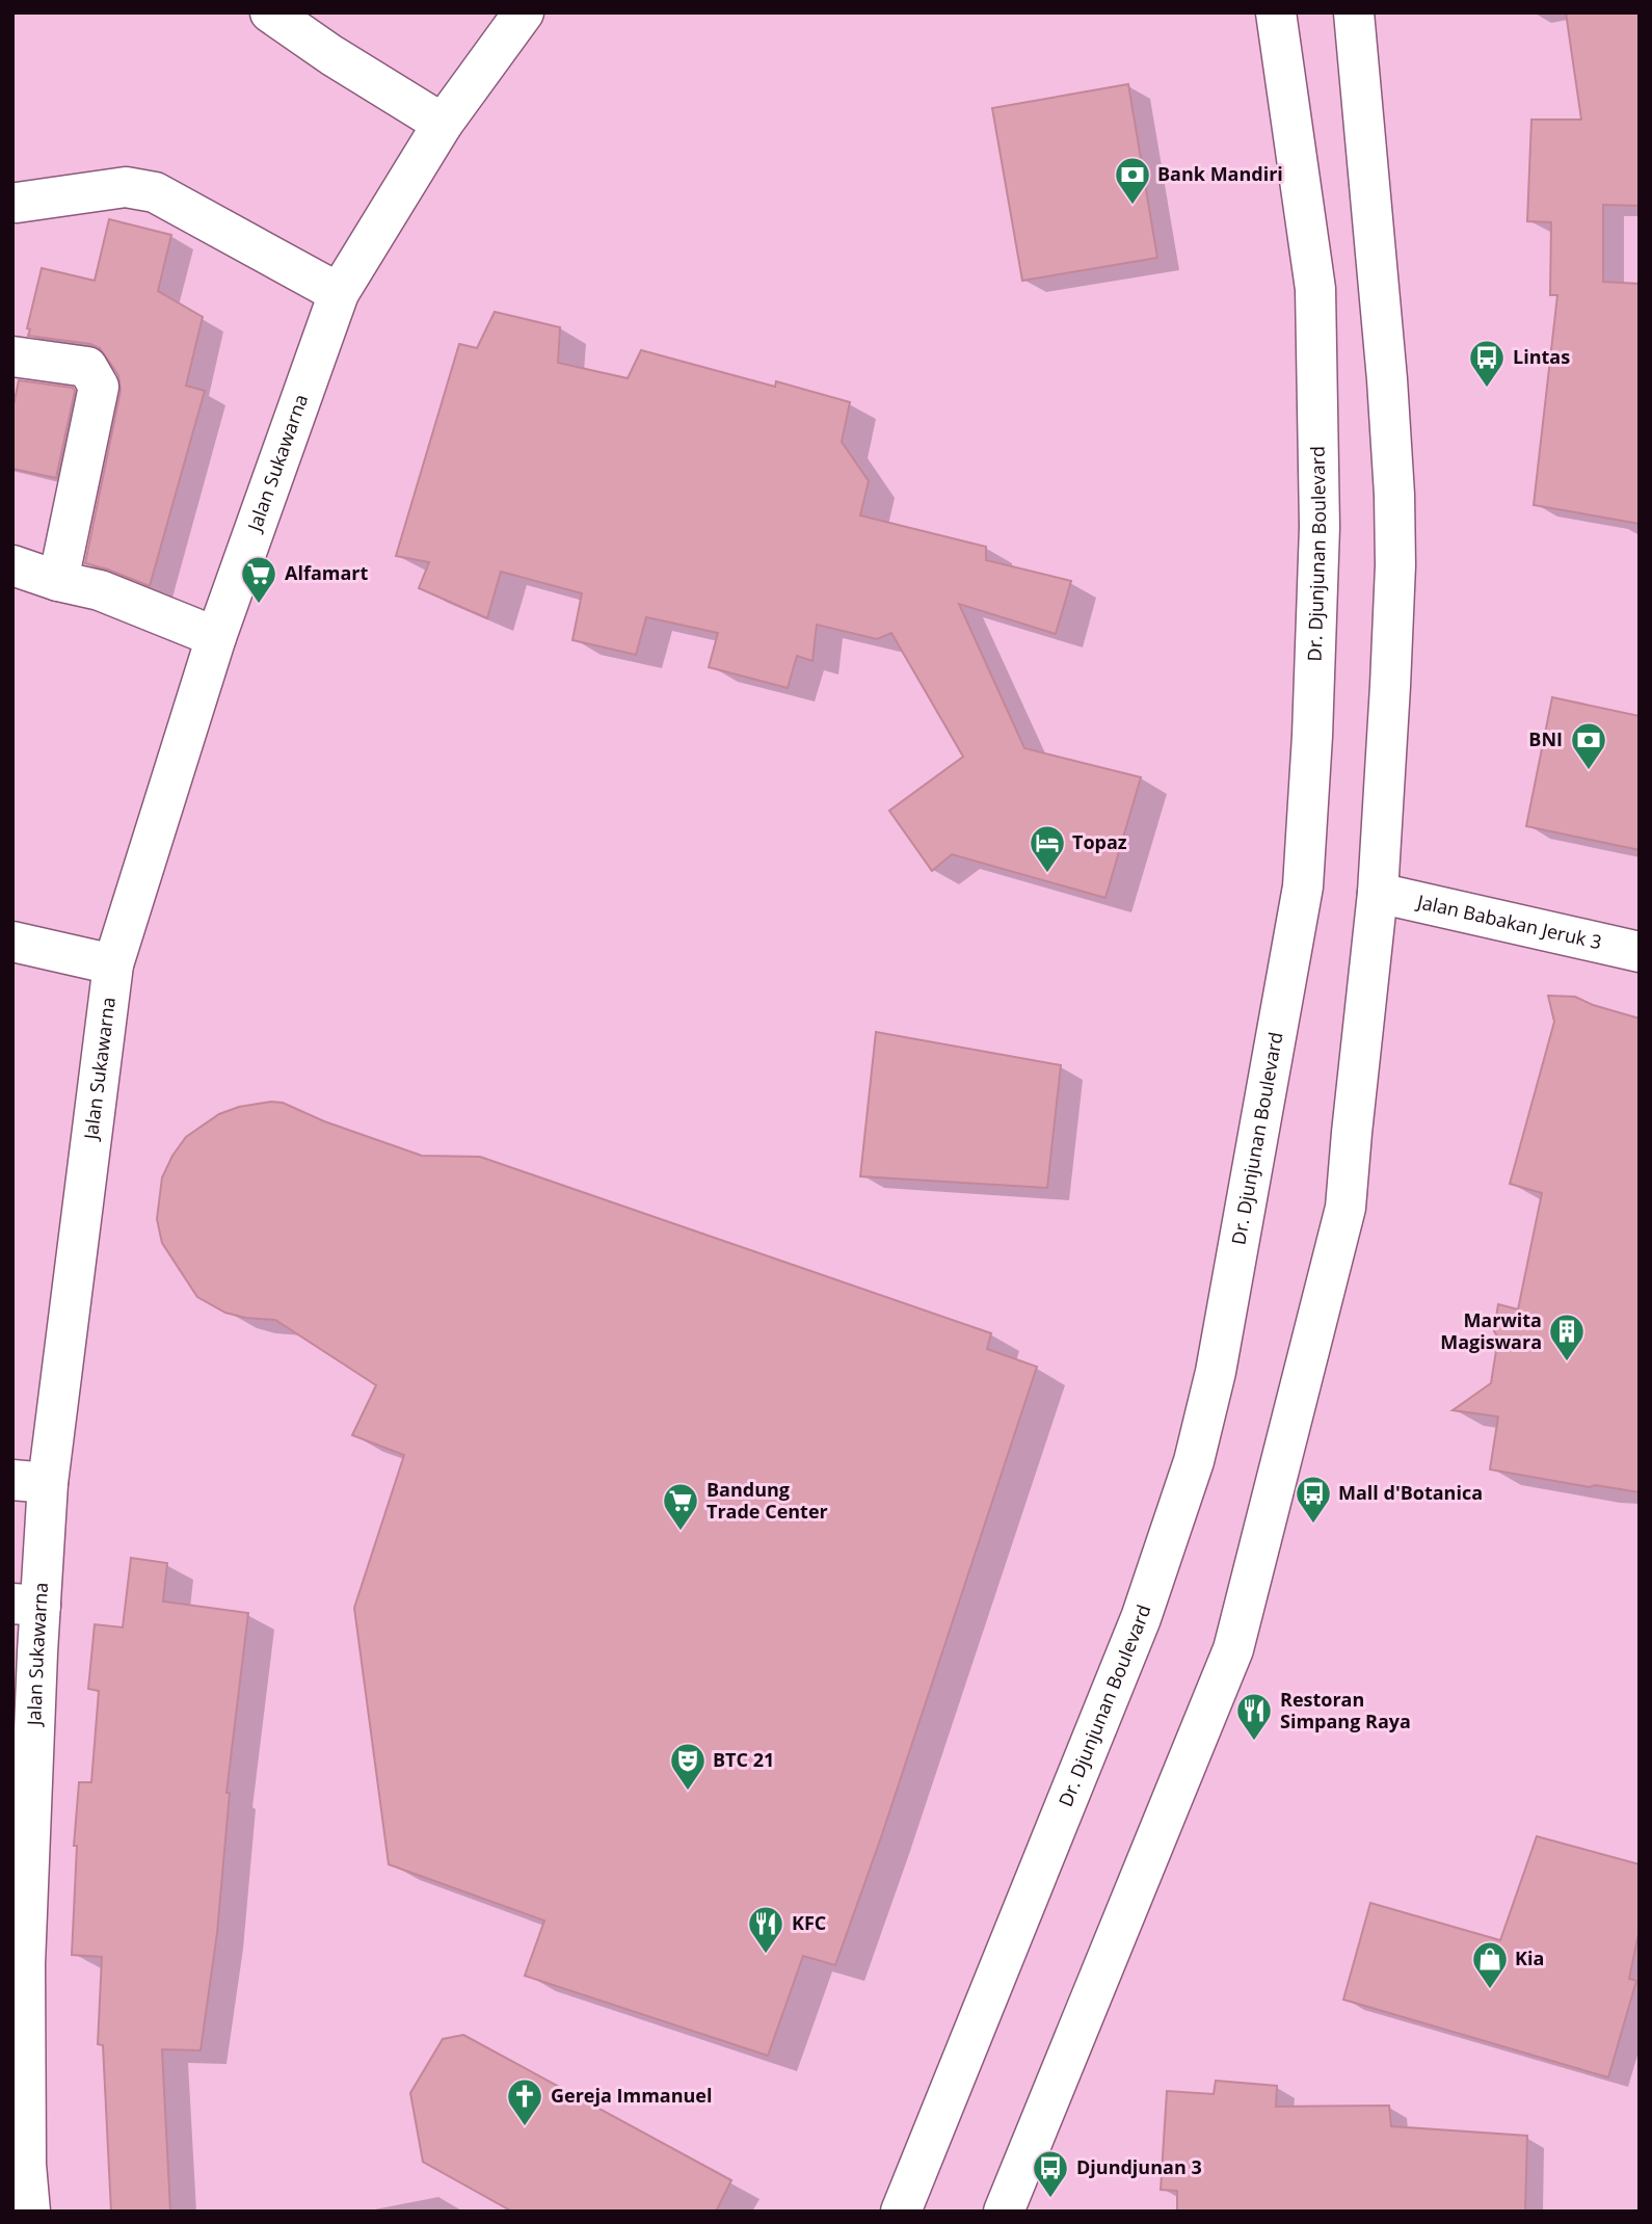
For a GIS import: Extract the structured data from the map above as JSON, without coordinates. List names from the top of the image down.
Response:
{
  "streets": {
    "main road": ["Jalan Sukawarna", "Dr. Djunjunan Boulevard", "Jalan Babakan Jeruk 3"]
  },
  "places": {
    "bank": ["Bank Mandiri", "BNI"],
    "bus stop": ["Lintas", "Mall d'Botanica", "Djundjunan 3"],
    "supermarket": ["Alfamart", "Bandung Trade Center"],
    "hotel": ["Topaz"],
    "building": ["Marwita Magiswara"],
    "restaurant": ["Restoran Simpang Raya", "KFC"],
    "theatre": ["BTC 21"],
    "shop": ["Kia"],
    "church": ["Gereja Immanuel"]
  }
}
